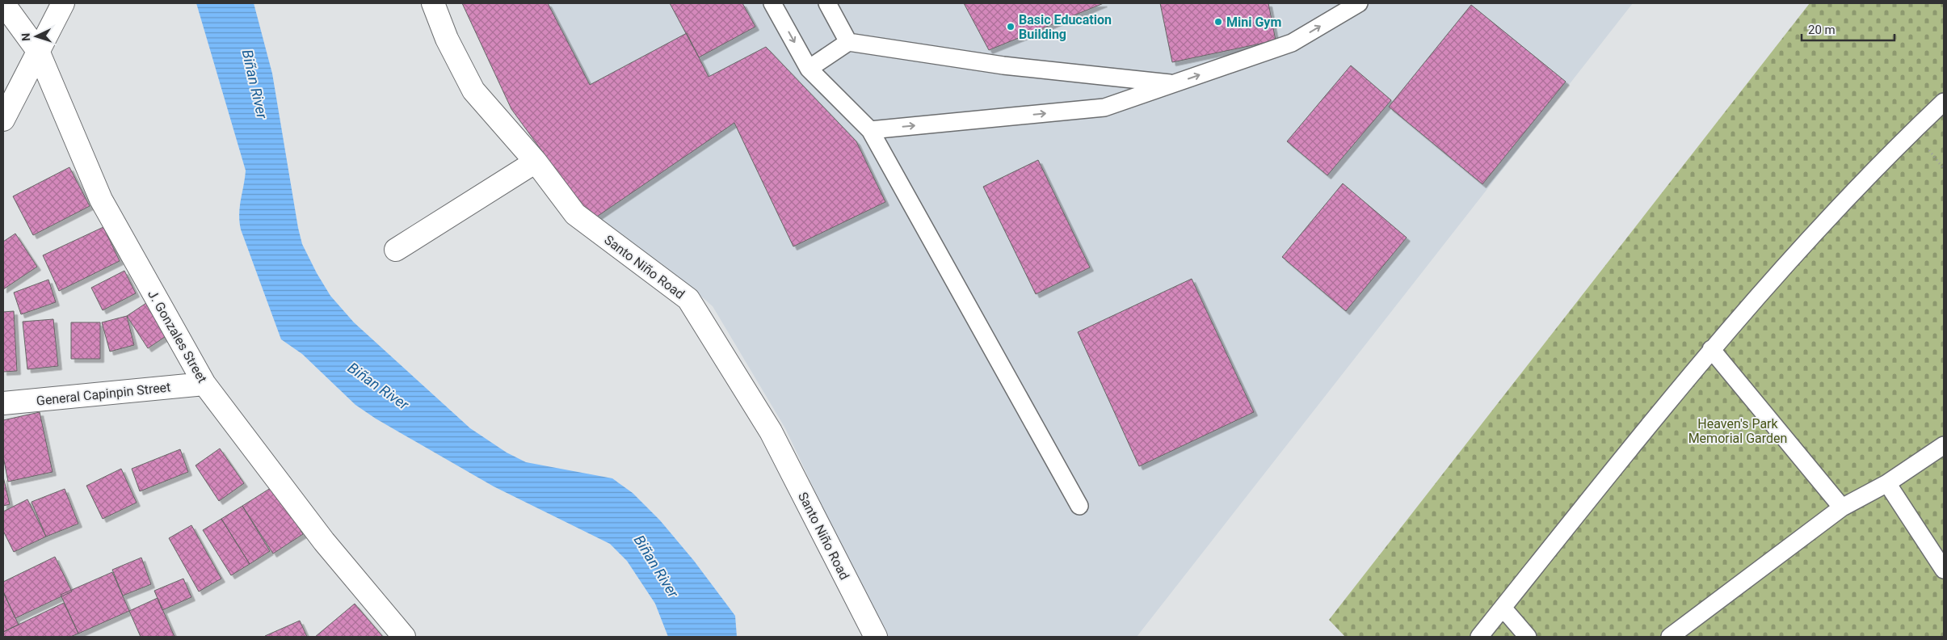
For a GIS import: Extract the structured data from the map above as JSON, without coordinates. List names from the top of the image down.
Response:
{
  "streets": {
    "main road": ["Santo Niño Road", "J. Gonzales Street", "General Capinpin Street"]
  },
  "crossings": [
    ["J. Gonzales Street", "General Capinpin Street"]
  ],
  "water": ["Biñan River"],
  "parks": ["Heaven's Park Memorial Garden"],
  "places": ["Mini Gym", "Basic Education Building"],
  "scale_bar": "20 m",
  "north": "left"
}
